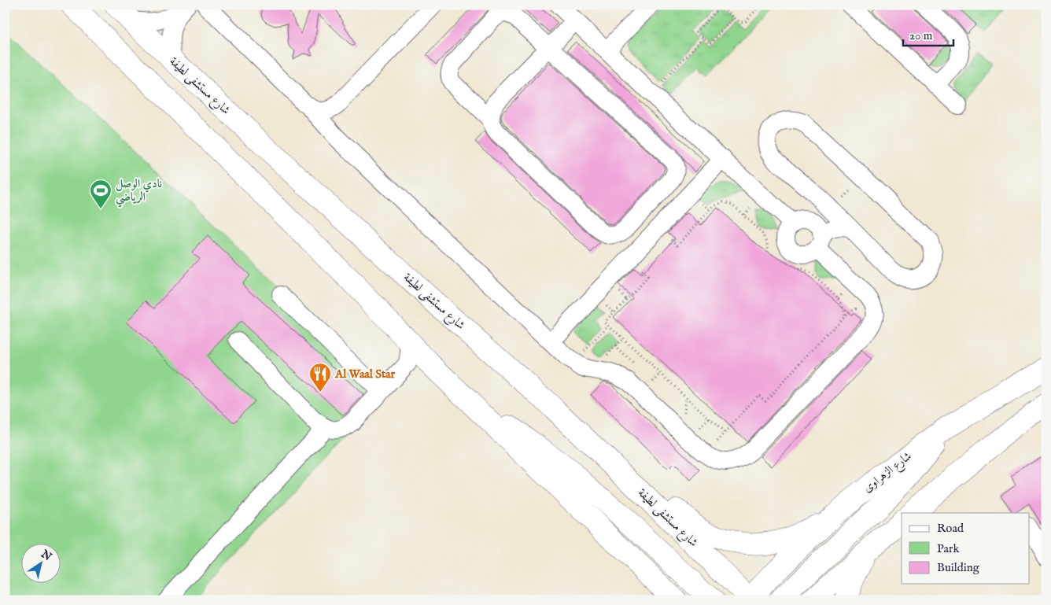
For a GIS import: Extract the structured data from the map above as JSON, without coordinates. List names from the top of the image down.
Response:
{
  "streets": {
    "main road": ["شارع مستشفى لطيفة", "شارع الزهراوى"]
  },
  "crossings": [
    ["شارع مستشفى لطيفة", "شارع الزهراوى"]
  ],
  "places": {
    "sports": ["نادي الوصل الرياضي"],
    "restaurant": ["Al Waal Star"]
  },
  "legend": ["Road", "Park", "Building"],
  "scale_bar": "20 m",
  "north": "top right"
}
